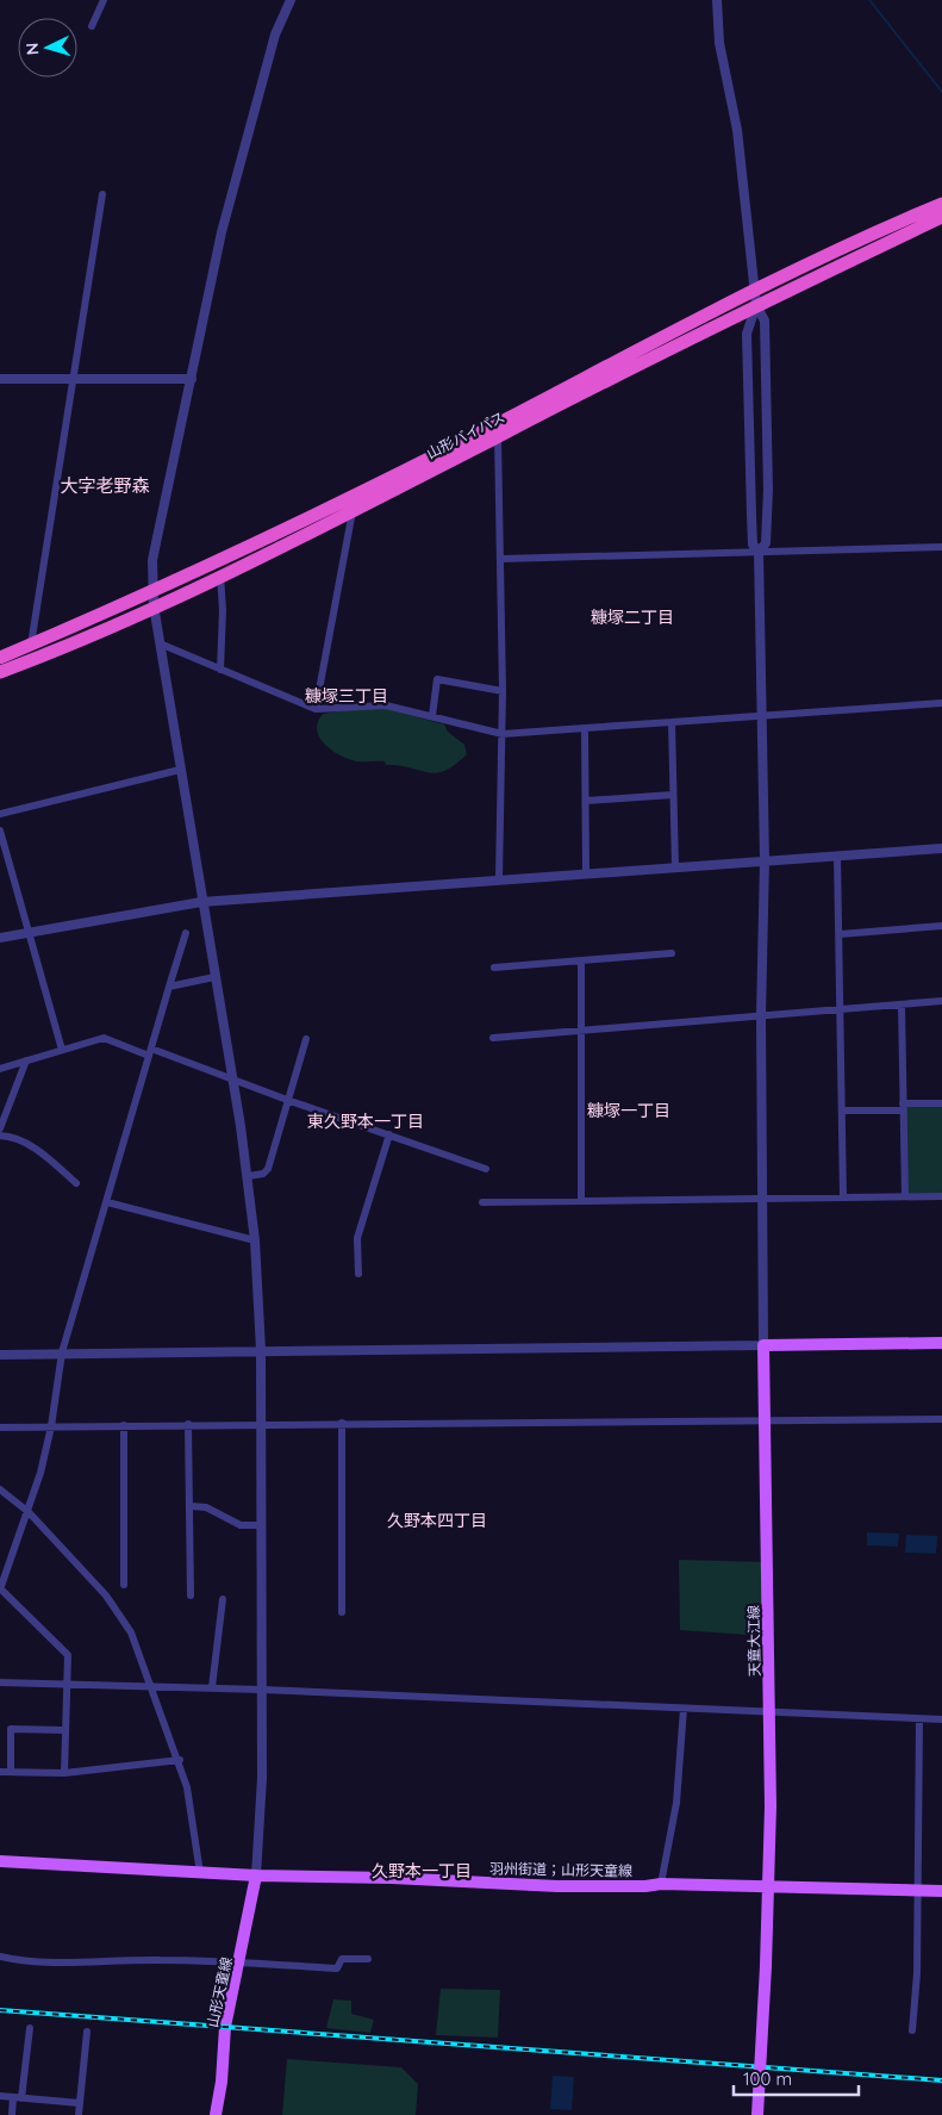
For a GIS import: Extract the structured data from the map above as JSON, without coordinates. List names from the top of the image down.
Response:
{
  "streets": {
    "highway": ["山形バイパス"],
    "main road": ["天童大江線", "羽州街道；山形天童線", "山形天童線"]
  },
  "crossings": [
    ["天童大江線", "羽州街道；山形天童線"],
    ["羽州街道；山形天童線", "山形天童線"]
  ],
  "districts": [
    "大字老野森",
    "糠塚二丁目",
    "糠塚三丁目",
    "糠塚一丁目",
    "東久野本一丁目",
    "久野本四丁目",
    "久野本一丁目"
  ],
  "scale_bar": "100 m",
  "north": "left"
}
